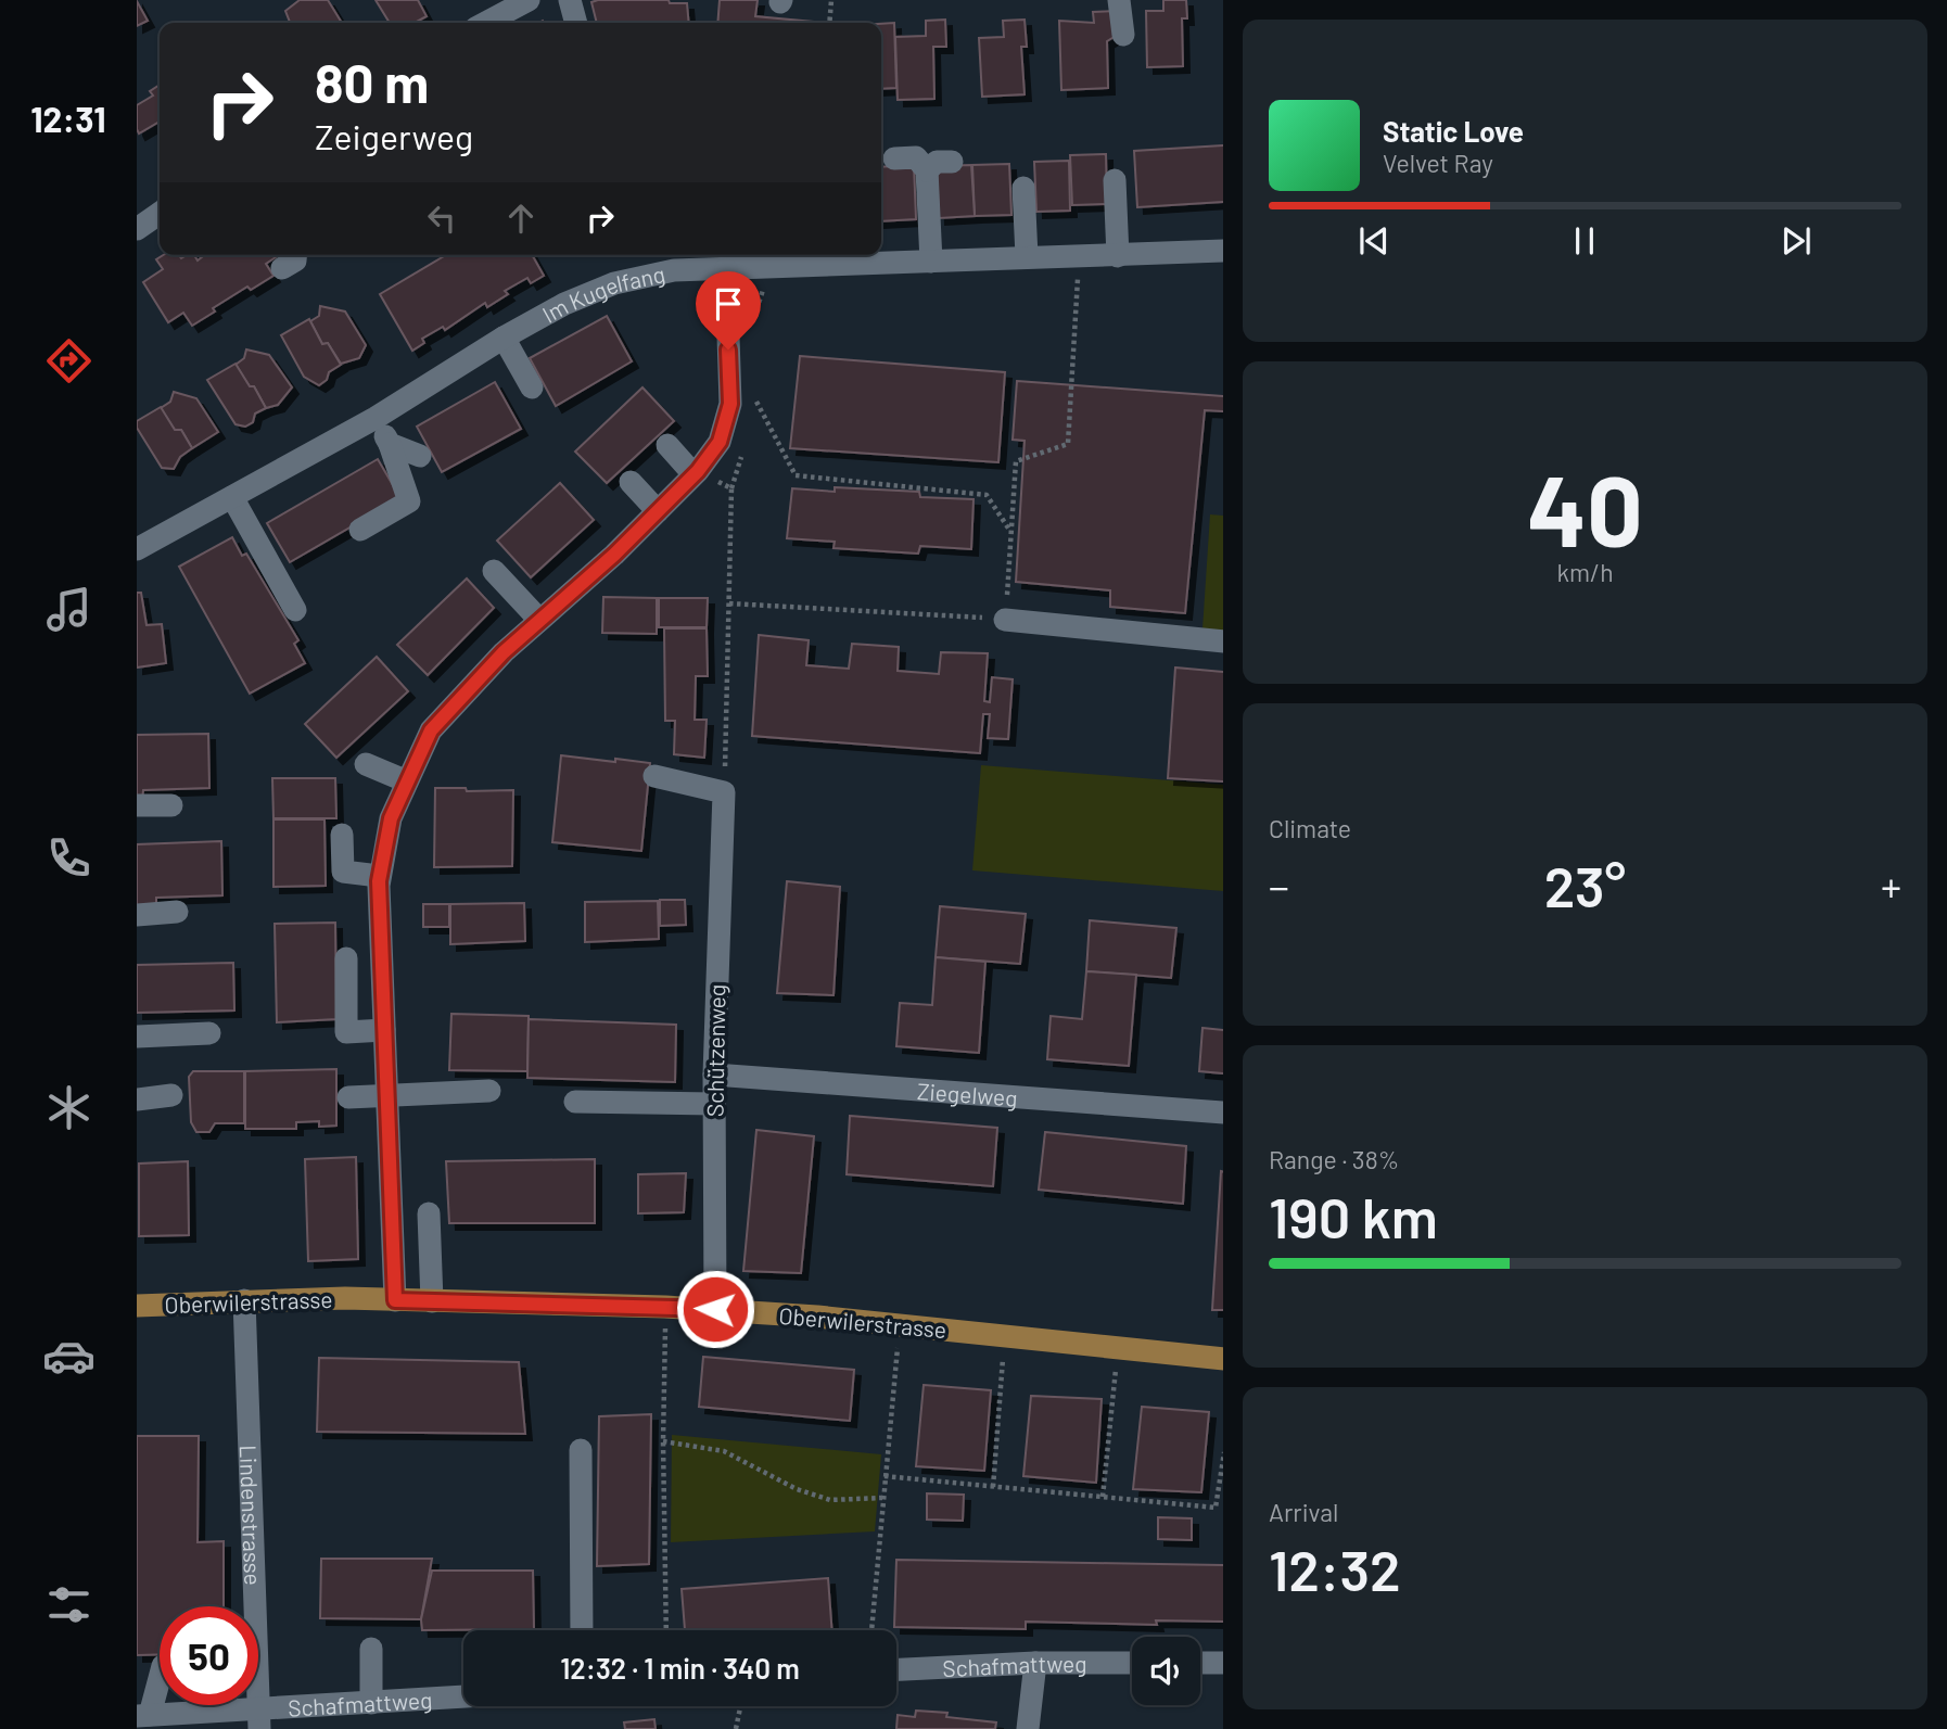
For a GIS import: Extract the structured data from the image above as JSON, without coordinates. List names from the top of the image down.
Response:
{
  "streets": {
    "main road": ["Oberwilerstrasse"],
    "street": [
      "Im Kugelfang",
      "Schützenweg",
      "Ziegelweg",
      "Lindenstrasse",
      "Schafmattweg"
    ]
  },
  "crossings": [
    ["Schützenweg", "Ziegelweg"],
    ["Schützenweg", "Oberwilerstrasse"],
    ["Oberwilerstrasse", "Lindenstrasse"]
  ],
  "page": {
    "tabs": "12:31",
    "turn": ["80 m", "Zeigerweg"],
    "song": ["Static Love", "Velvet Ray"],
    "tile": [
      ["40", "km/h"],
      "Climate",
      ["Range · 38%", "190 km"],
      ["Arrival", "12:32"]
    ],
    "heat": ["−", "23°", "+"],
    "limit": "50",
    "trip": "12:32 · 1 min · 340 m"
  }
}
